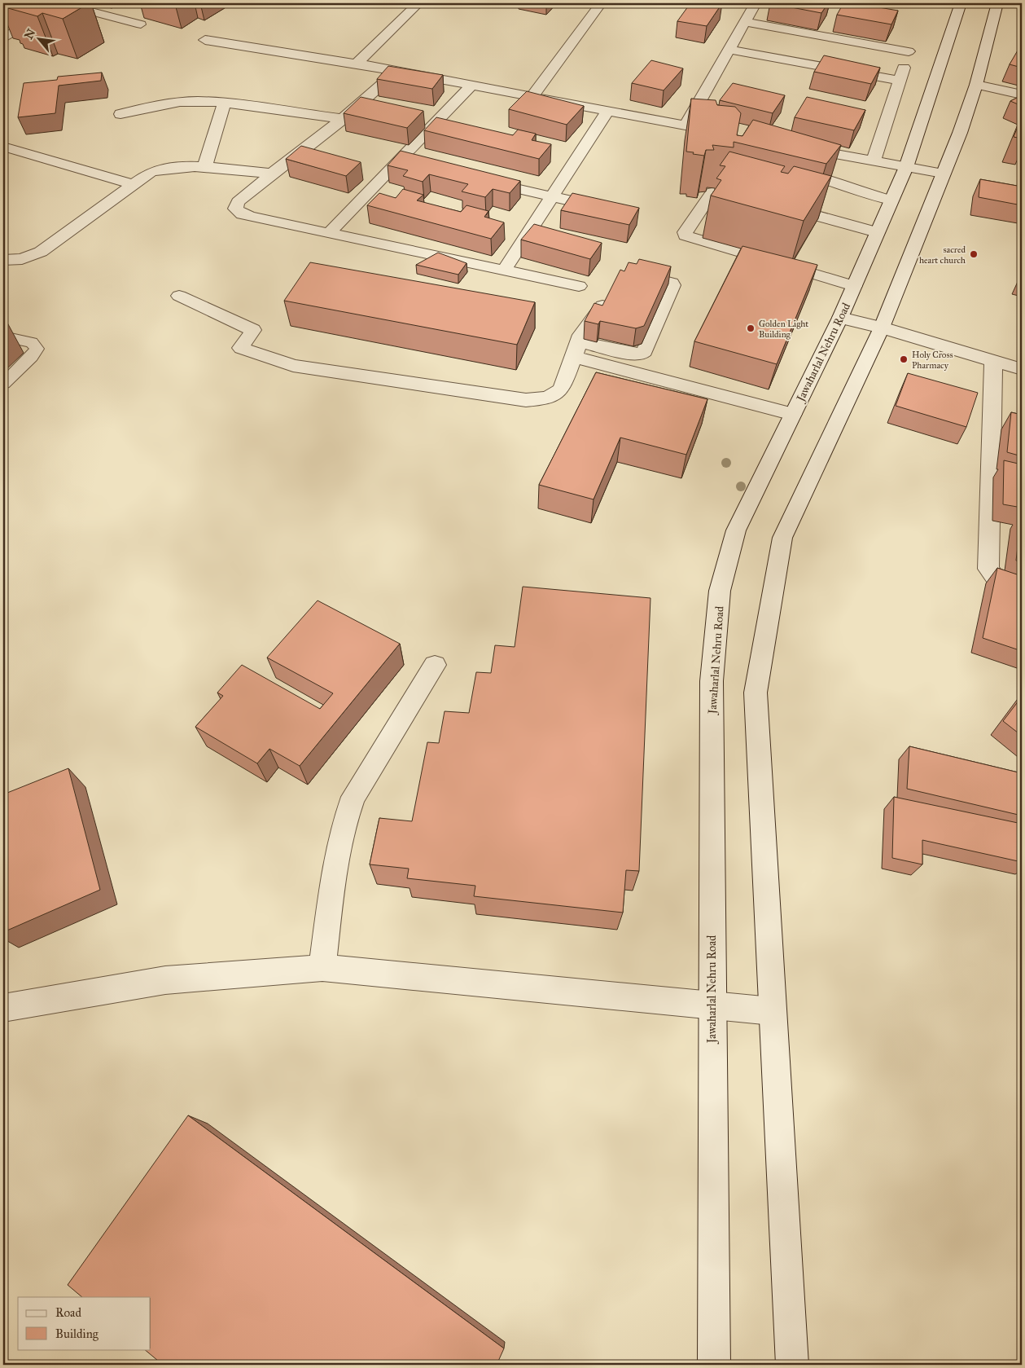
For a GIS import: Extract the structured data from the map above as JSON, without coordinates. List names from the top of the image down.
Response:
{
  "streets": {
    "street": ["Jawaharlal Nehru Road"]
  },
  "places": ["sacred heart church", "Golden Light Building", "Holy Cross Pharmacy"],
  "legend": ["Road", "Building"],
  "north": "top left"
}
